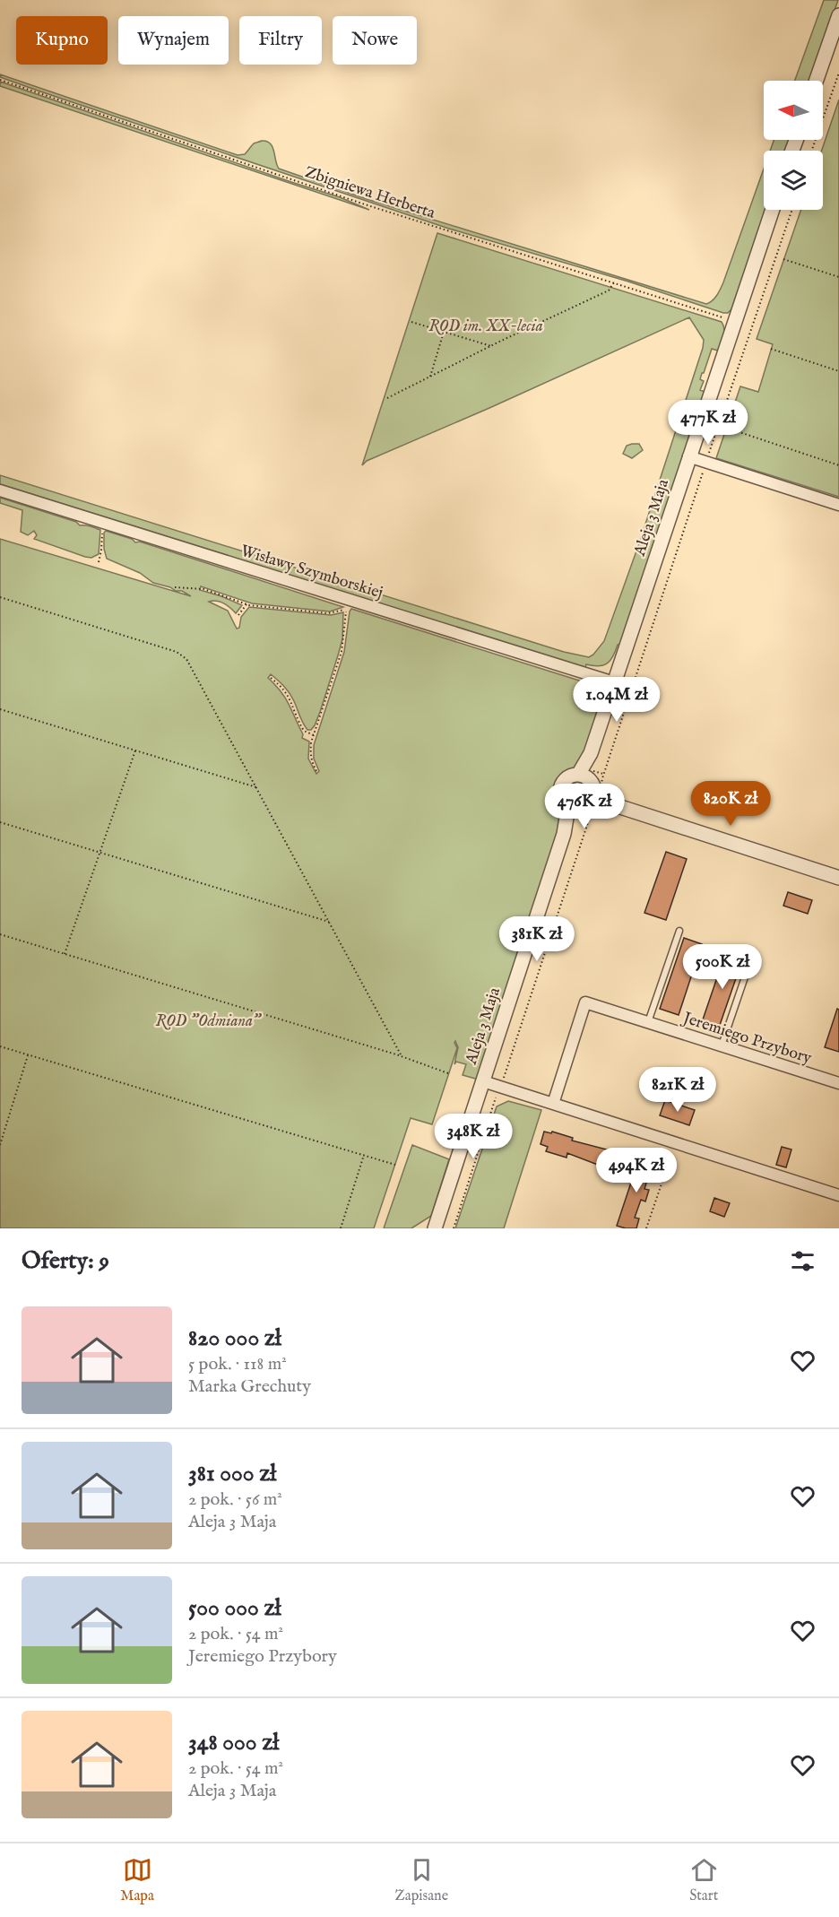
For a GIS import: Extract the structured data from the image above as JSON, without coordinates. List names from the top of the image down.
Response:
{
  "streets": {
    "street": ["Aleja 3 Maja", "Wisławy Szymborskiej", "Jeremiego Przybory"],
    "path": ["Zbigniewa Herberta"]
  },
  "crossings": [
    ["Zbigniewa Herberta", "Aleja 3 Maja"],
    ["Aleja 3 Maja", "Wisławy Szymborskiej"]
  ],
  "parks": ["ROD im. XX-lecia", "ROD \"Odmiana\""],
  "north": "left",
  "page": {
    "chip": [
      "Kupno",
      "Wynajem",
      "Filtry",
      "Nowe"
    ],
    "price": [
      "477K zł",
      "1.04M zł",
      "820K zł",
      "476K zł",
      "381K zł",
      "500K zł",
      "821K zł",
      "348K zł",
      "494K zł"
    ],
    "heading": "Oferty: 9",
    "list": [
      {
        "name": "820 000 zł",
        "note": "5 pok. · 118 m² · Marka Grechuty"
      },
      {
        "name": "381 000 zł",
        "note": "2 pok. · 56 m² · Aleja 3 Maja"
      },
      {
        "name": "500 000 zł",
        "note": "2 pok. · 54 m² · Jeremiego Przybory"
      },
      {
        "name": "348 000 zł",
        "note": "2 pok. · 54 m² · Aleja 3 Maja"
      }
    ],
    "tabs": ["Mapa", "Zapisane", "Start"]
  }
}
